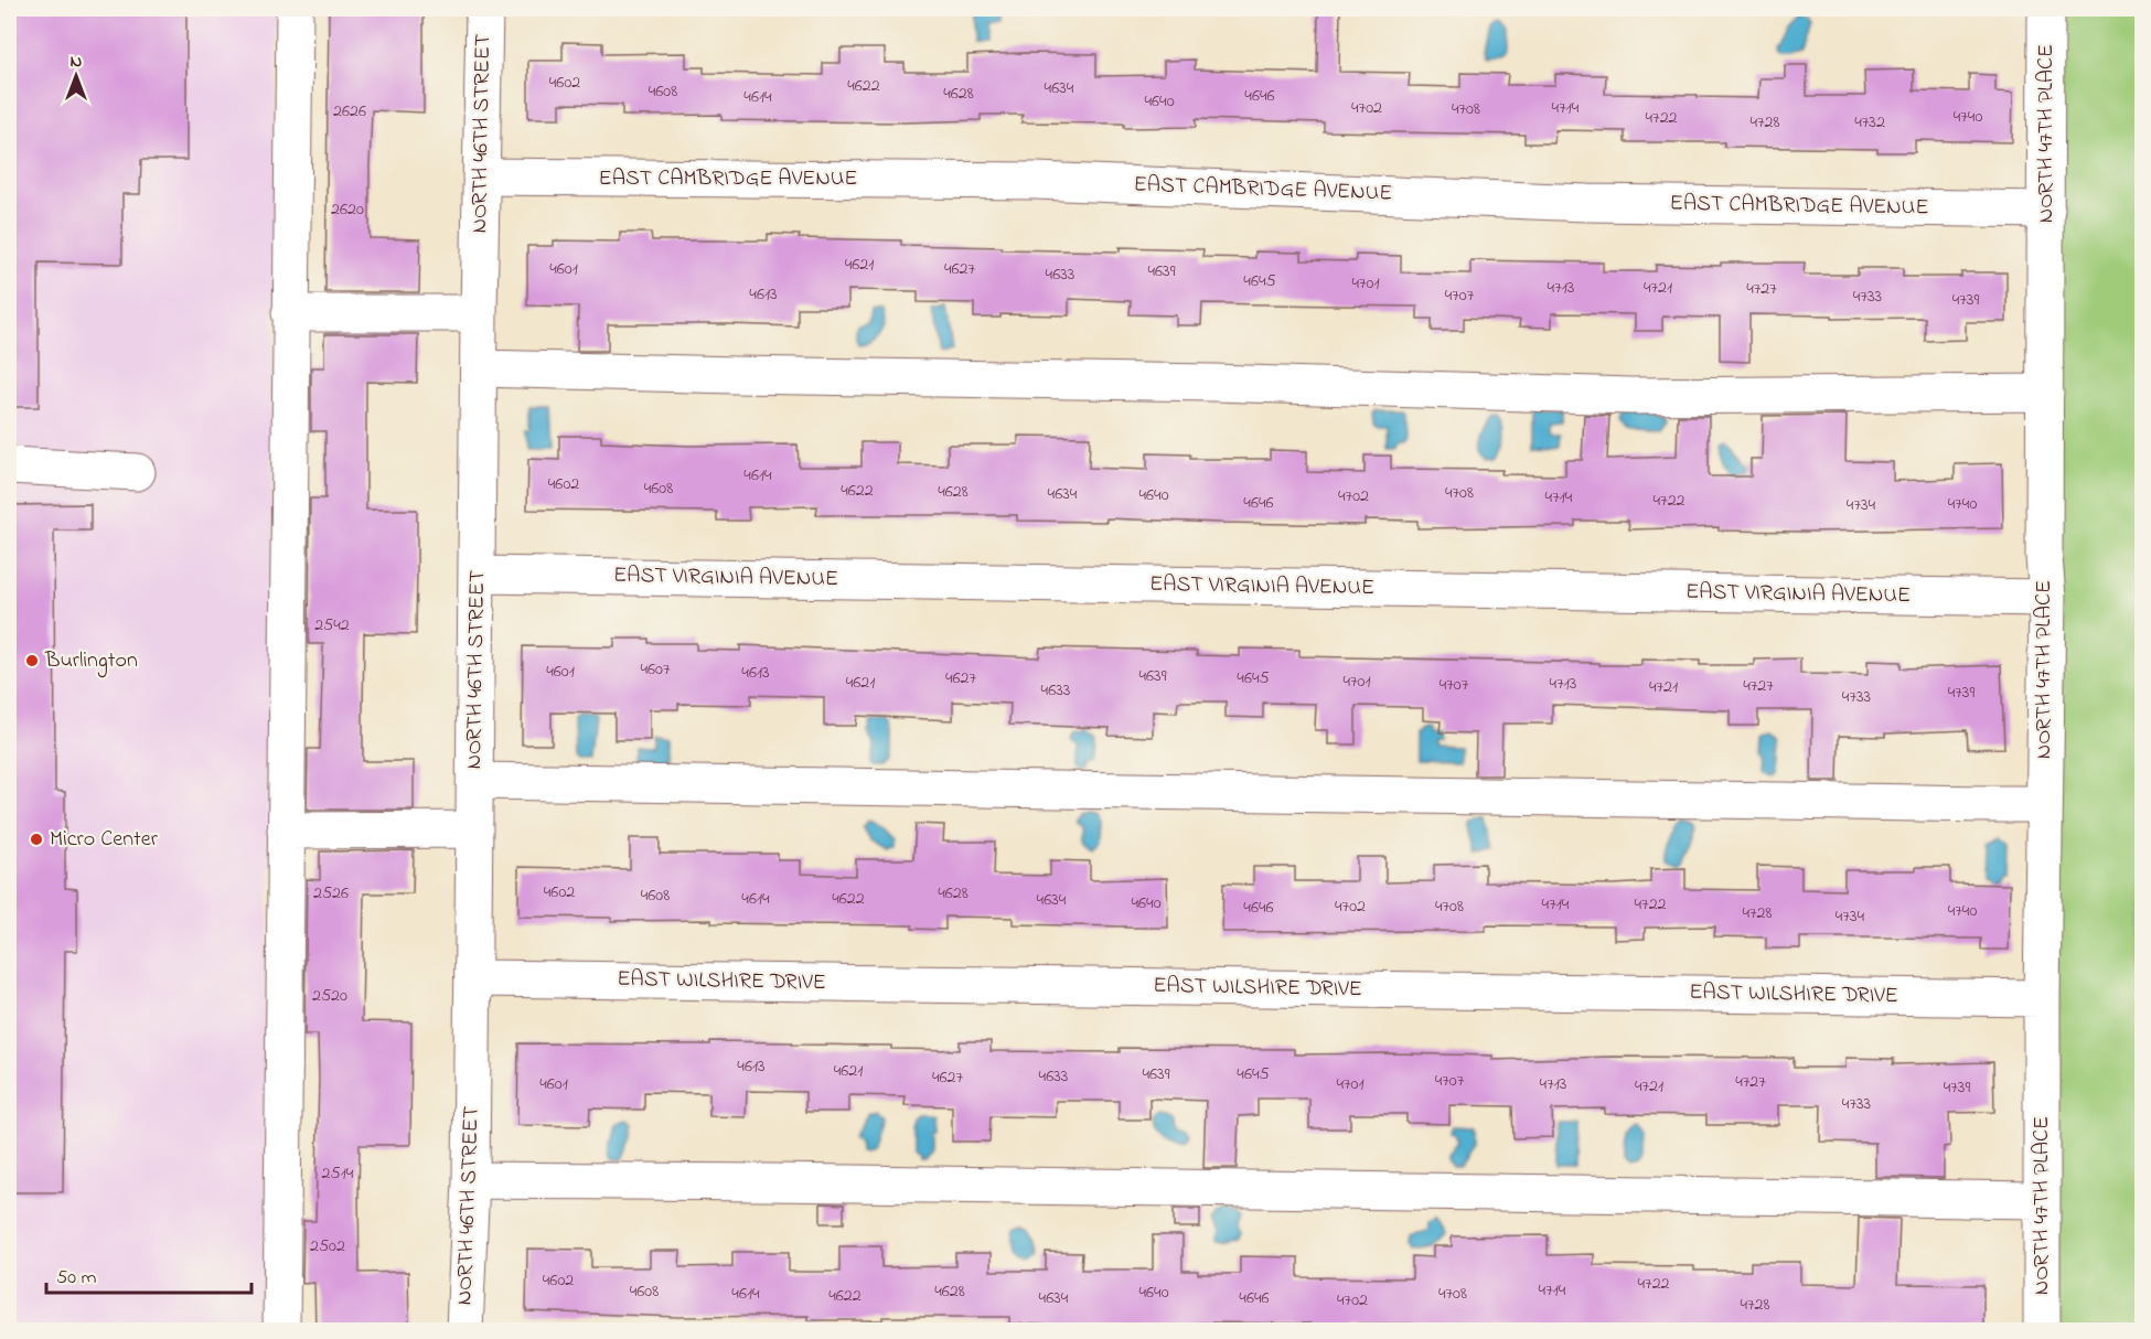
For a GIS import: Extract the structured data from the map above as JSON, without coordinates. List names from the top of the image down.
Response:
{
  "streets": {
    "street": [
      "NORTH 46TH STREET",
      "NORTH 47TH PLACE",
      "EAST CAMBRIDGE AVENUE",
      "EAST VIRGINIA AVENUE",
      "EAST WILSHIRE DRIVE"
    ]
  },
  "crossings": [
    ["NORTH 46TH STREET", "EAST CAMBRIDGE AVENUE"],
    ["NORTH 46TH STREET", "EAST VIRGINIA AVENUE"],
    ["NORTH 46TH STREET", "EAST WILSHIRE DRIVE"],
    ["NORTH 47TH PLACE", "EAST CAMBRIDGE AVENUE"],
    ["NORTH 47TH PLACE", "EAST VIRGINIA AVENUE"],
    ["NORTH 47TH PLACE", "EAST WILSHIRE DRIVE"]
  ],
  "places": ["Burlington", "Micro Center"],
  "house_numbers": [
    "4602",
    "4622",
    "4634",
    "4608",
    "4628",
    "4646",
    "4614",
    "4640",
    "4702",
    "4714",
    "4708",
    "2626",
    "4740",
    "4722",
    "4728",
    "4732",
    "2620",
    "4621",
    "4601",
    "4627",
    "4639",
    "4633",
    "4645",
    "4701",
    "4713",
    "4721",
    "4727",
    "4613",
    "4707",
    "4733",
    "4739",
    "4614",
    "4602",
    "4608",
    "4622",
    "4628",
    "4708",
    "4634",
    "4640",
    "4702",
    "4714",
    "4722",
    "4646",
    "4740",
    "4734",
    "2542",
    "4607",
    "4601",
    "4613",
    "4639",
    "4627",
    "4645",
    "4701",
    "4621",
    "4713",
    "4707",
    "4727",
    "4721",
    "4633",
    "4739",
    "4733",
    "4602",
    "2526",
    "4628",
    "4608",
    "4614",
    "4622",
    "4634",
    "4640",
    "4714",
    "4722",
    "4702",
    "4708",
    "4646",
    "4740",
    "4728",
    "4734",
    "2520",
    "4613",
    "4621",
    "4639",
    "4645",
    "4633",
    "4627",
    "4707",
    "4727",
    "4601",
    "4701",
    "4713",
    "4721",
    "4739",
    "4733",
    "2514",
    "2502",
    "4602",
    "4722",
    "4714",
    "4608",
    "4628",
    "4640",
    "4614",
    "4708",
    "4622",
    "4634",
    "4646",
    "4702",
    "4728"
  ],
  "scale_bar": "50 m",
  "north": "top"
}
